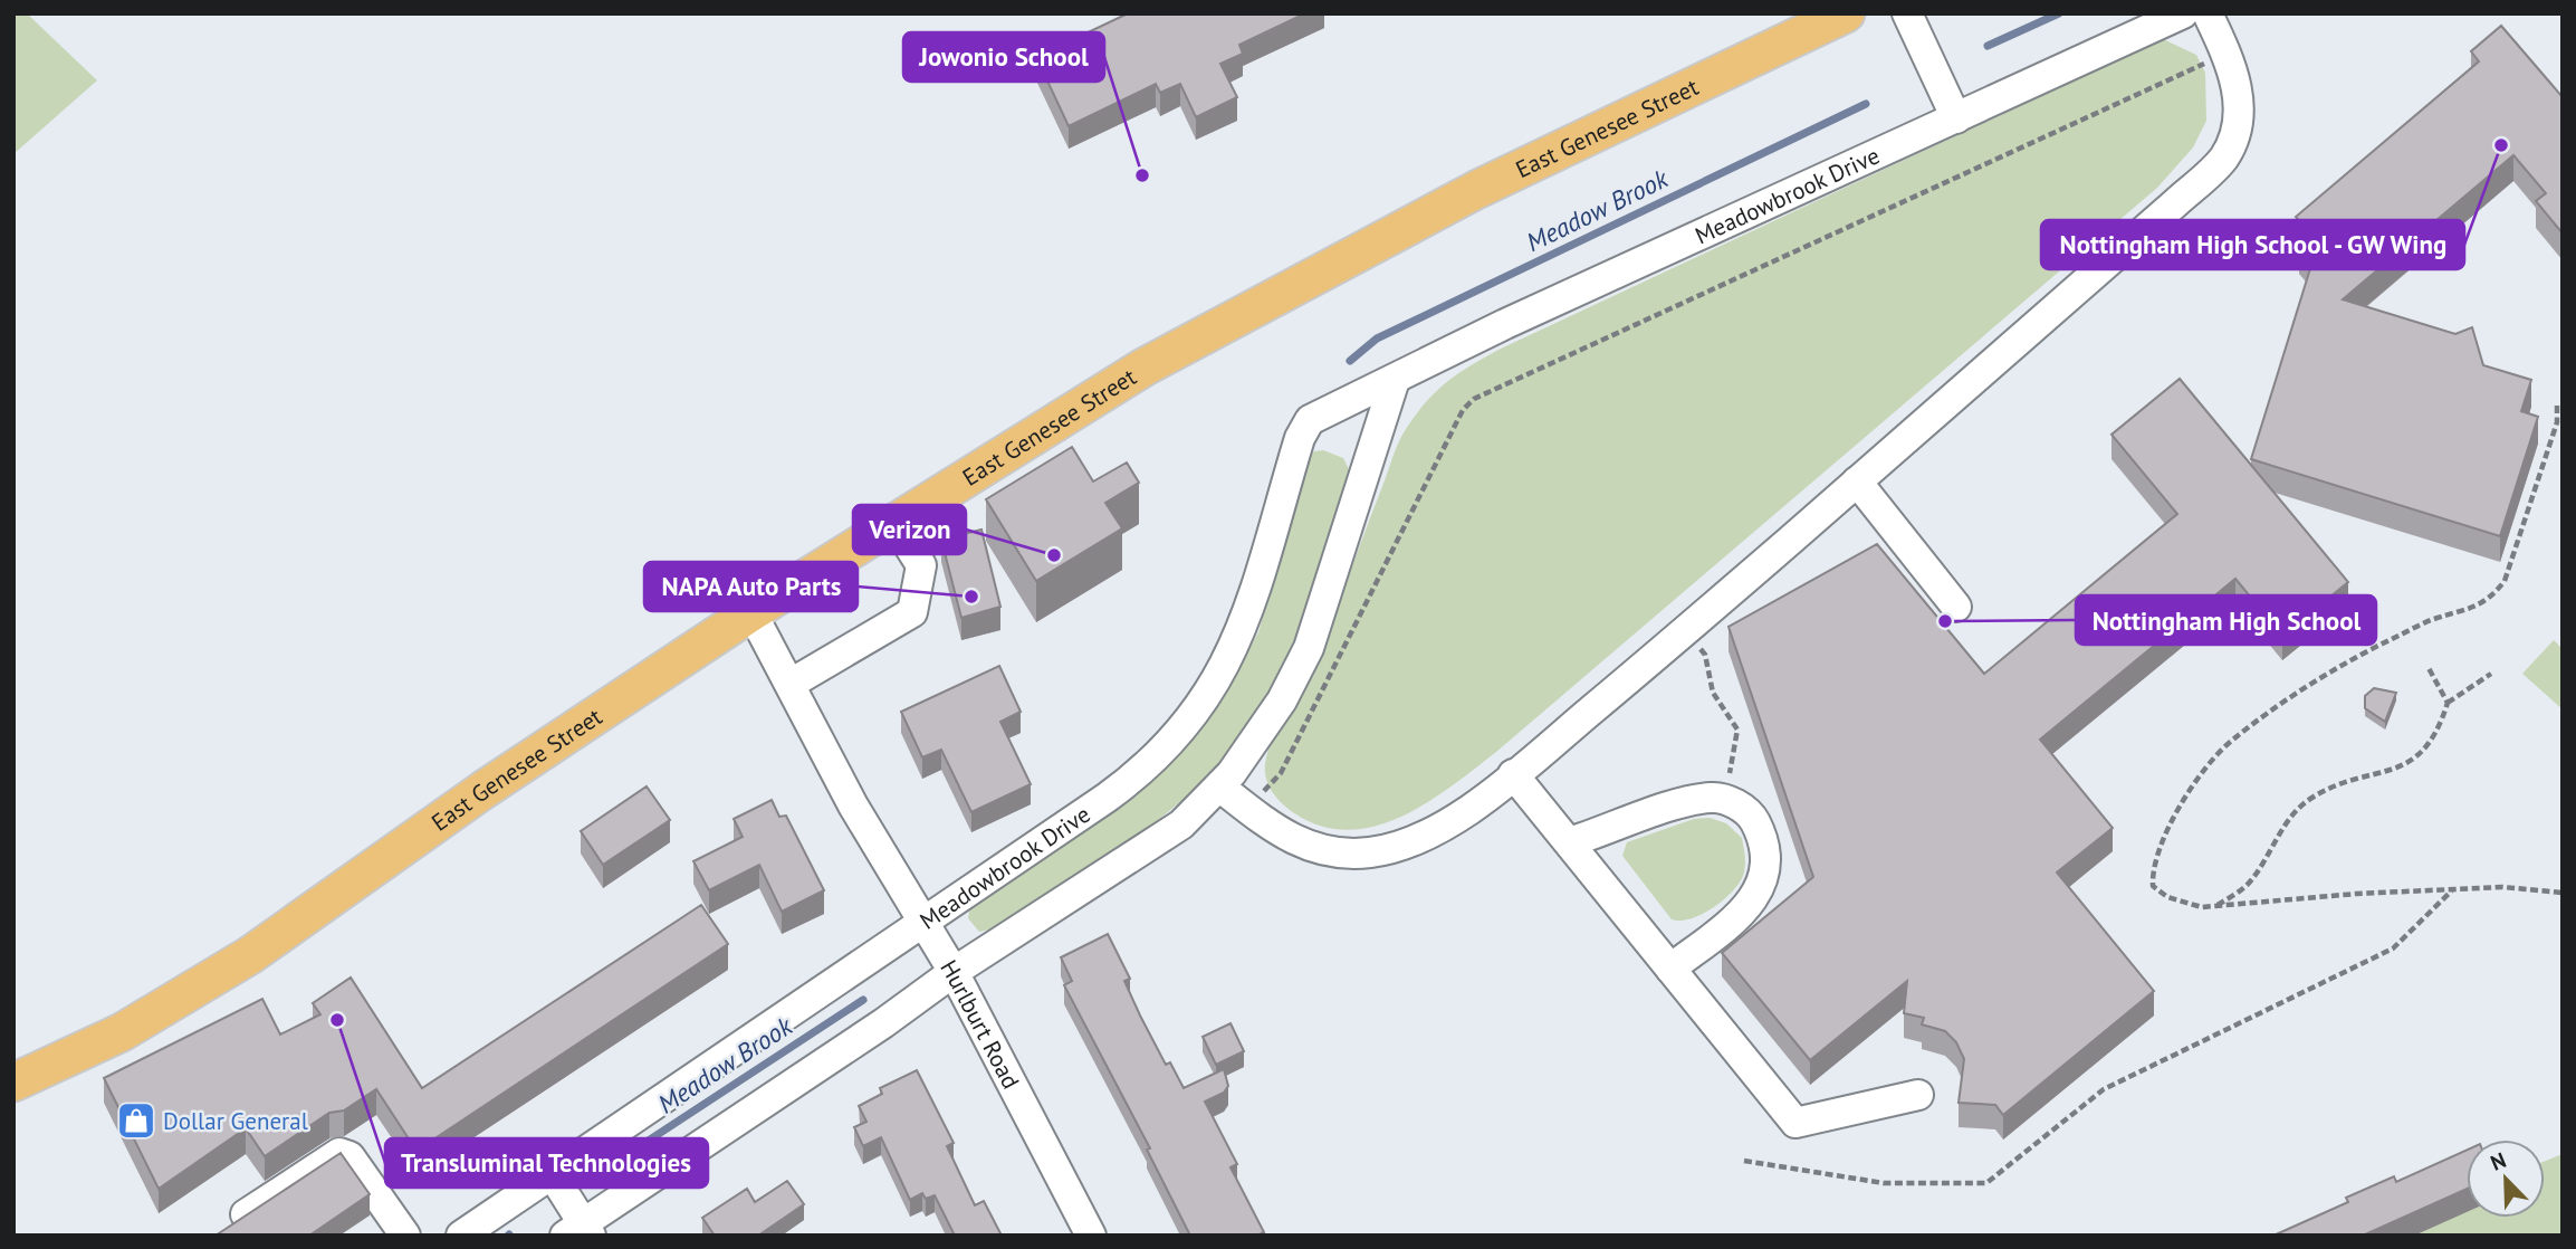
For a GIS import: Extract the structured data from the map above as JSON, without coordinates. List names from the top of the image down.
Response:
{
  "streets": {
    "main road": ["East Genesee Street"],
    "street": ["Meadowbrook Drive", "Hurlburt Road"]
  },
  "crossings": [
    ["East Genesee Street", "Hurlburt Road"],
    ["Meadowbrook Drive", "Hurlburt Road"]
  ],
  "water": ["Meadow Brook"],
  "places": {
    "other": [
      "Nottingham High School - GW Wing",
      "Jowonio School",
      "Verizon",
      "NAPA Auto Parts",
      "Nottingham High School",
      "Transluminal Technologies"
    ],
    "shop": ["Dollar General"]
  },
  "north": "top left"
}
